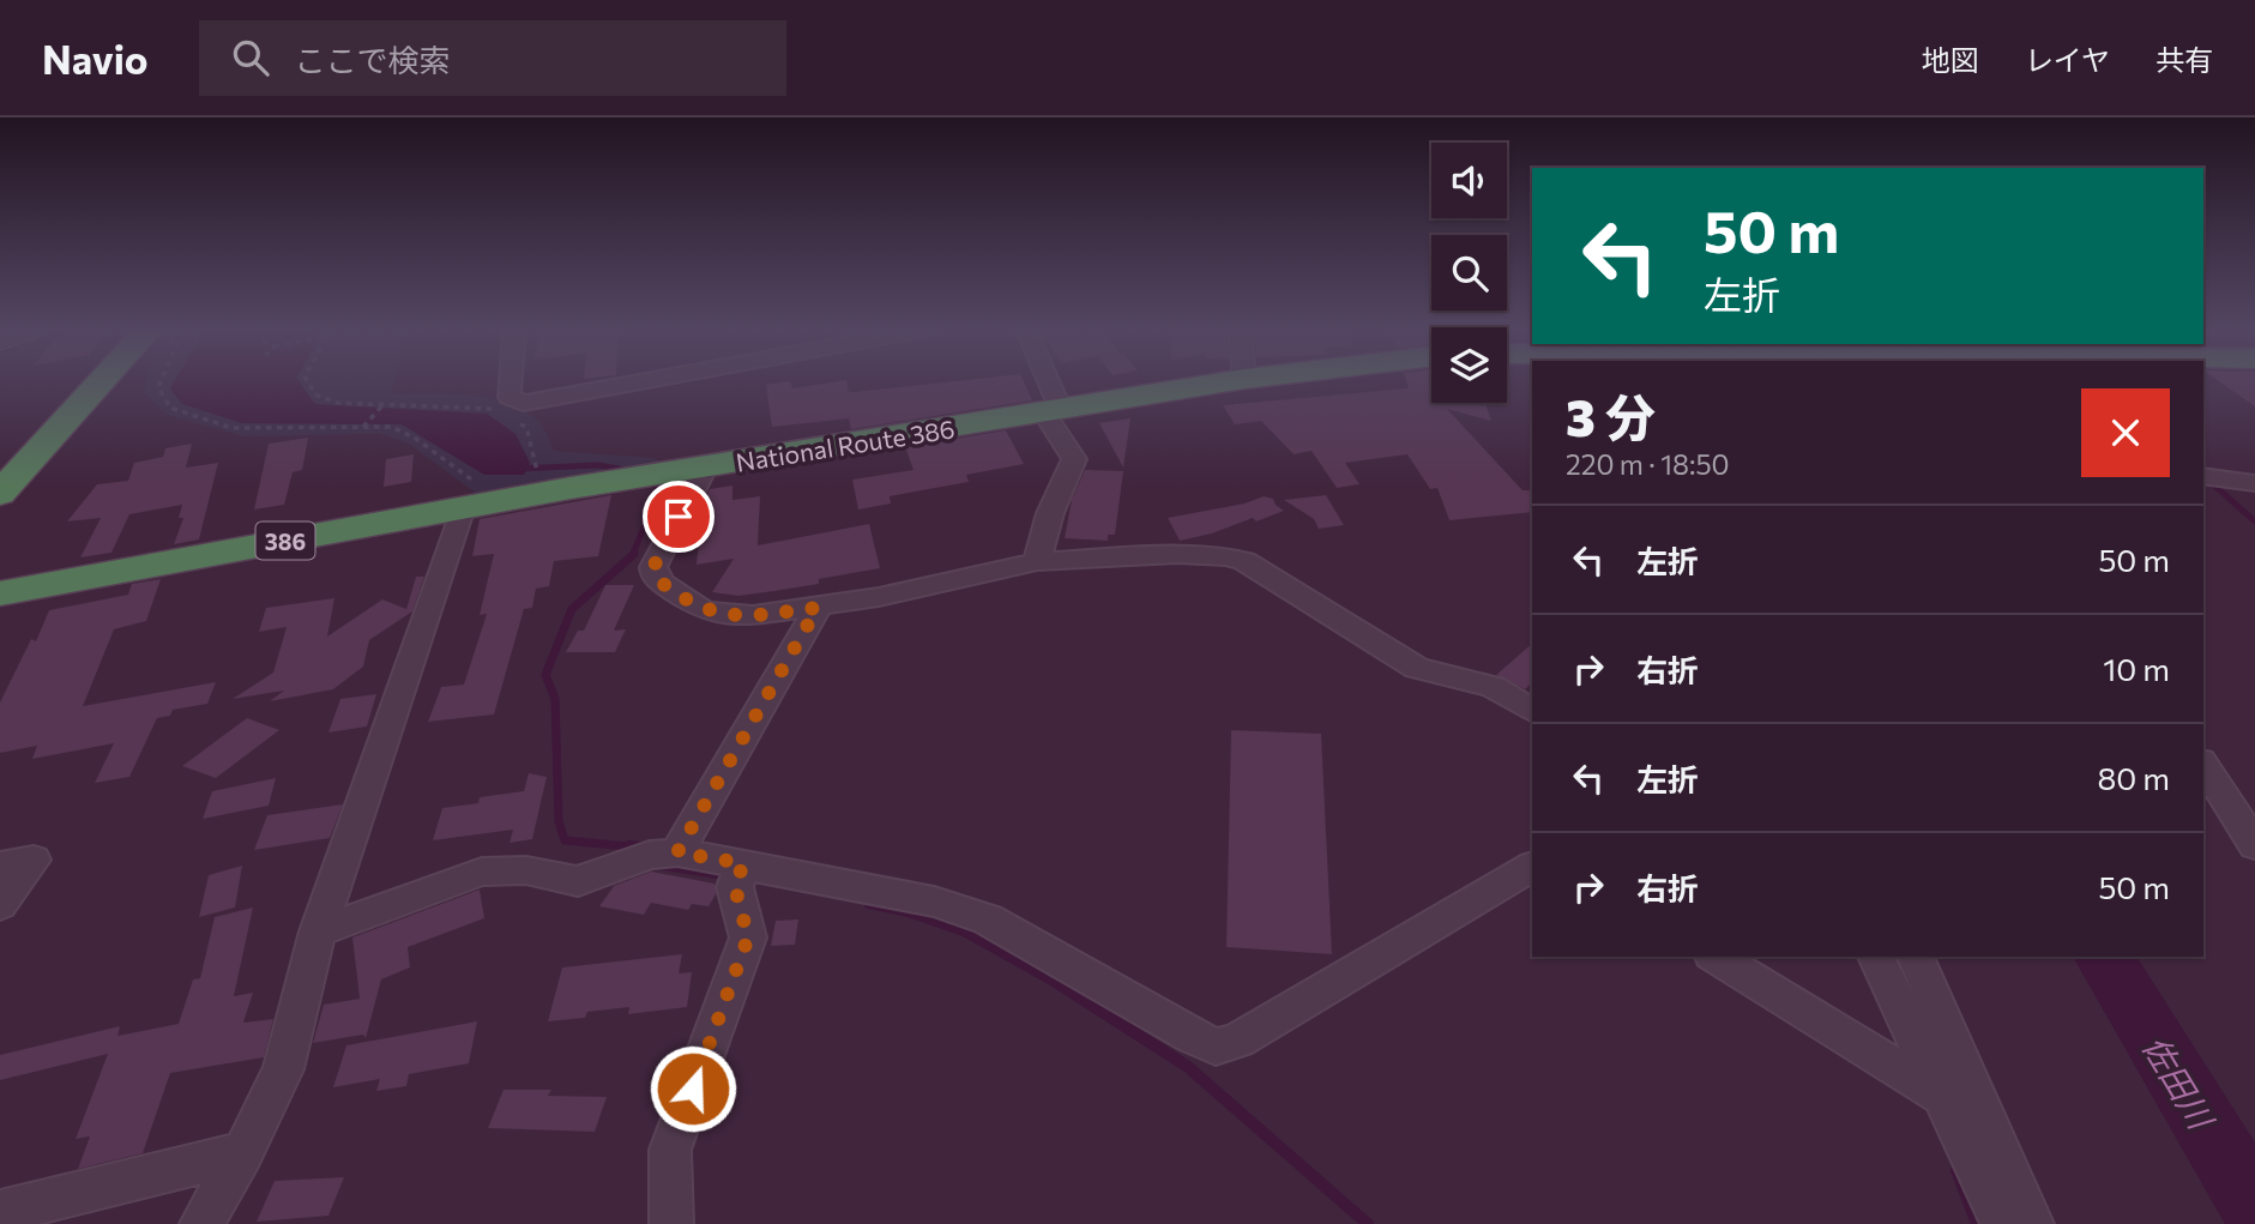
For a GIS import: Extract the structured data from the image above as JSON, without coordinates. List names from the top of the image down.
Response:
{
  "streets": {
    "highway": ["National Route 386", "386"]
  },
  "water": ["佐田川"],
  "page": {
    "header": "Navio",
    "search": "ここで検索",
    "nav": ["地図", "レイヤ", "共有"],
    "turn": ["50 m", "左折"],
    "heading": ["3 分", "220 m · 18:50"],
    "list": [
      {
        "name": "左折",
        "value": "50 m"
      },
      {
        "name": "右折",
        "value": "10 m"
      },
      {
        "name": "左折",
        "value": "80 m"
      },
      {
        "name": "右折",
        "value": "50 m"
      }
    ]
  }
}
